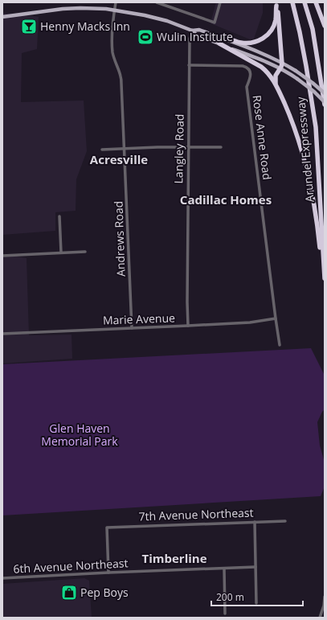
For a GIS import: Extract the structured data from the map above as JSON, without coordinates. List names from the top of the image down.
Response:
{
  "streets": {
    "highway": ["Arundel Expressway"],
    "street": [
      "Rose Anne Road",
      "Langley Road",
      "Andrews Road",
      "Marie Avenue",
      "7th Avenue Northeast",
      "6th Avenue Northeast"
    ]
  },
  "crossings": [
    ["Rose Anne Road", "Langley Road"],
    ["Rose Anne Road", "Marie Avenue"],
    ["Langley Road", "Marie Avenue"],
    ["Andrews Road", "Marie Avenue"],
    ["7th Avenue Northeast", "6th Avenue Northeast"]
  ],
  "districts": ["Acresville", "Cadillac Homes", "Timberline"],
  "parks": ["Glen Haven Memorial Park"],
  "places": {
    "bar": ["Henny Macks Inn"],
    "sports": ["Wulin Institute"],
    "shop": ["Pep Boys"]
  },
  "scale_bar": "200 m"
}
